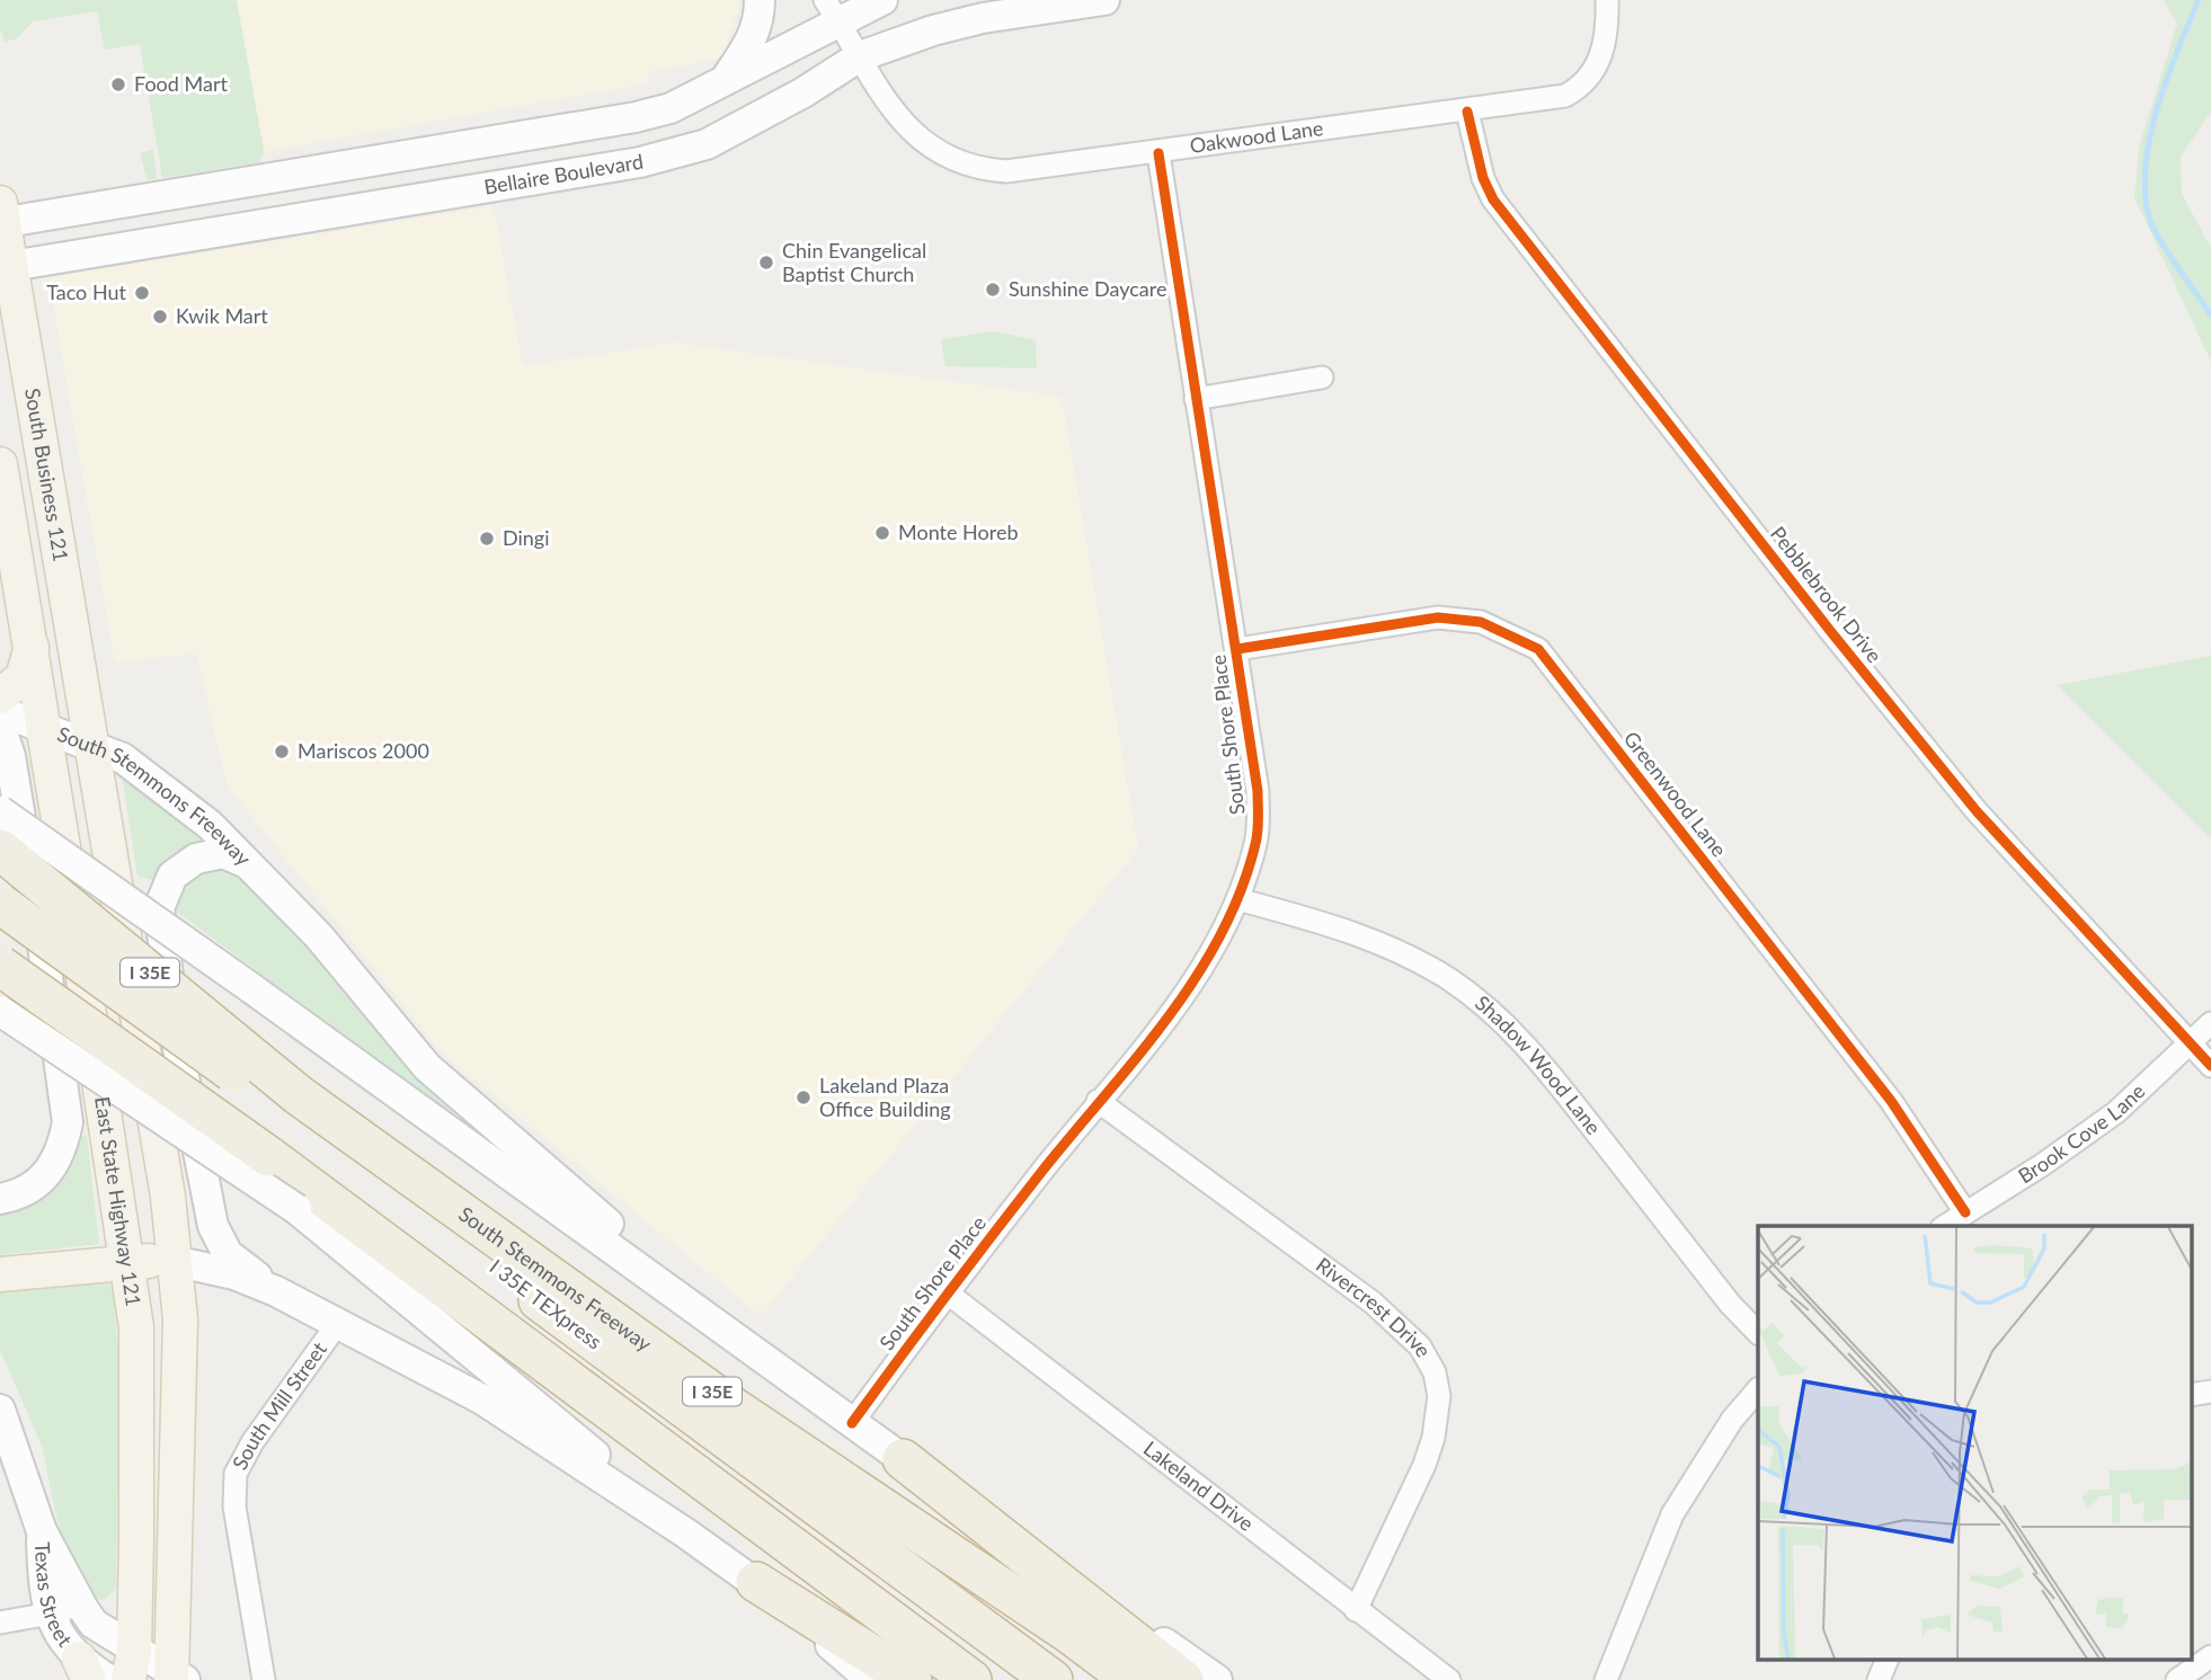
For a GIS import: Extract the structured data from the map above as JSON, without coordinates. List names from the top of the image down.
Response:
{
  "streets": {
    "highway": ["South Stemmons Freeway", "I 35E", "I 35E TEXpress"],
    "main road": [
      "Bellaire Boulevard",
      "South Business 121",
      "East State Highway 121",
      "Texas Street"
    ],
    "street": [
      "Oakwood Lane",
      "Pebblebrook Drive",
      "South Shore Place",
      "Greenwood Lane",
      "Shadow Wood Lane",
      "Brook Cove Lane",
      "Rivercrest Drive",
      "South Mill Street",
      "Lakeland Drive"
    ]
  },
  "crossings": [
    ["Oakwood Lane", "Bellaire Boulevard"],
    ["Oakwood Lane", "Pebblebrook Drive"],
    ["Oakwood Lane", "South Shore Place"],
    ["Bellaire Boulevard", "South Business 121"],
    ["South Business 121", "South Stemmons Freeway"],
    ["Pebblebrook Drive", "Brook Cove Lane"],
    ["South Shore Place", "Greenwood Lane"],
    ["South Shore Place", "South Stemmons Freeway"],
    ["South Shore Place", "Shadow Wood Lane"],
    ["South Shore Place", "Rivercrest Drive"],
    ["South Shore Place", "Lakeland Drive"],
    ["Greenwood Lane", "Brook Cove Lane"],
    ["South Stemmons Freeway", "East State Highway 121"],
    ["South Stemmons Freeway", "I 35E TEXpress"],
    ["East State Highway 121", "Texas Street"],
    ["Rivercrest Drive", "Lakeland Drive"]
  ],
  "places": [
    "Food Mart",
    "Chin Evangelical Baptist Church",
    "Sunshine Daycare",
    "Taco Hut",
    "Kwik Mart",
    "Monte Horeb",
    "Dingi",
    "Mariscos 2000",
    "Lakeland Plaza Office Building"
  ]
}
